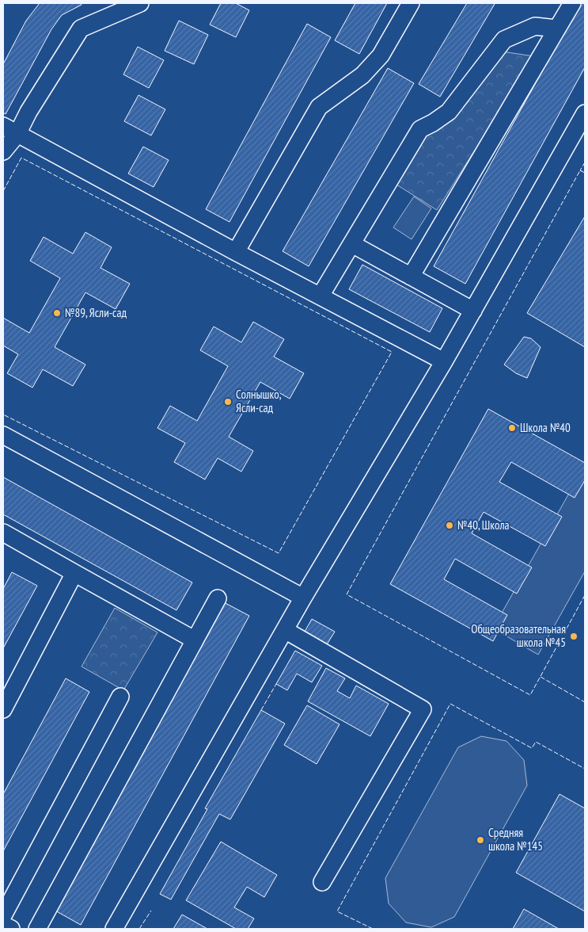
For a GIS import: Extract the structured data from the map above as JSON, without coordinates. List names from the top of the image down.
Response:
{
  "places": [
    "№89, Ясли-сад",
    "Солнышко, Ясли-сад",
    "Школа №40",
    "№40, Школа",
    "Общеобразовательная школа №45",
    "Средняя школа №145"
  ]
}
